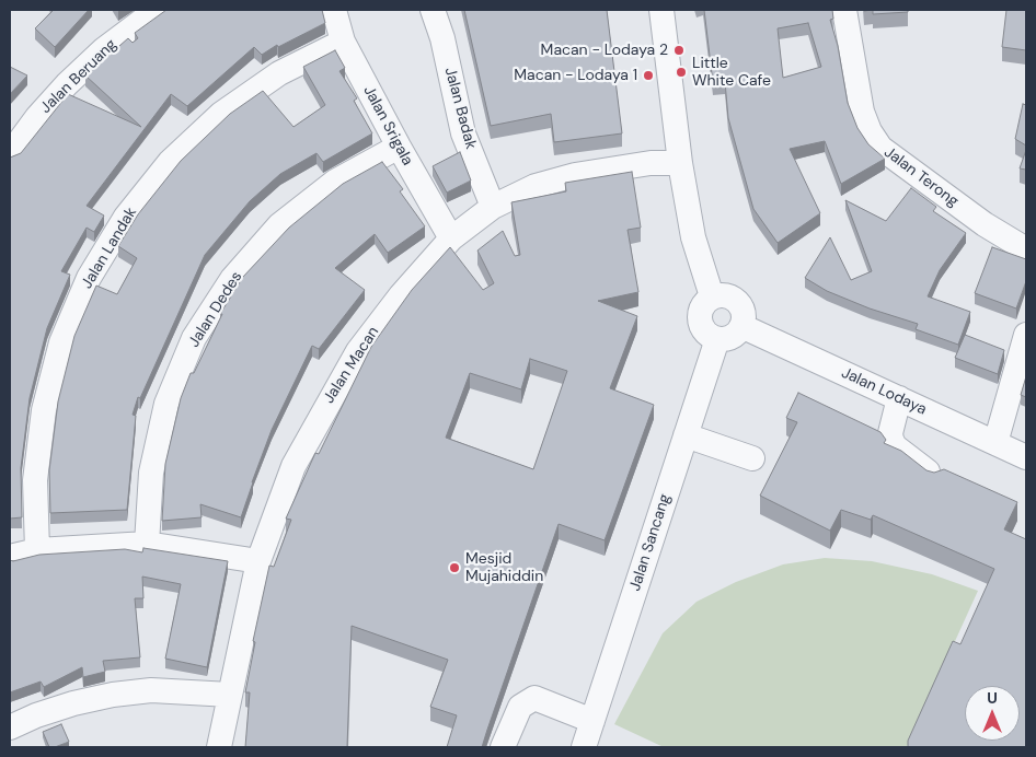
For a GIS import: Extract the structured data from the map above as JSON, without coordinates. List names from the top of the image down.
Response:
{
  "streets": {
    "street": [
      "Jalan Beruang",
      "Jalan Badak",
      "Jalan Srigala",
      "Jalan Terong",
      "Jalan Landak",
      "Jalan Dedes",
      "Jalan Macan",
      "Jalan Lodaya",
      "Jalan Sancang"
    ]
  },
  "crossings": [
    ["Jalan Badak", "Jalan Macan"],
    ["Jalan Srigala", "Jalan Landak"],
    ["Jalan Srigala", "Jalan Dedes"],
    ["Jalan Srigala", "Jalan Macan"],
    ["Jalan Lodaya", "Jalan Sancang"]
  ],
  "places": [
    "Macan - Lodaya 2",
    "Little White Cafe",
    "Macan - Lodaya 1",
    "Mesjid Mujahiddin"
  ],
  "north": "top"
}
